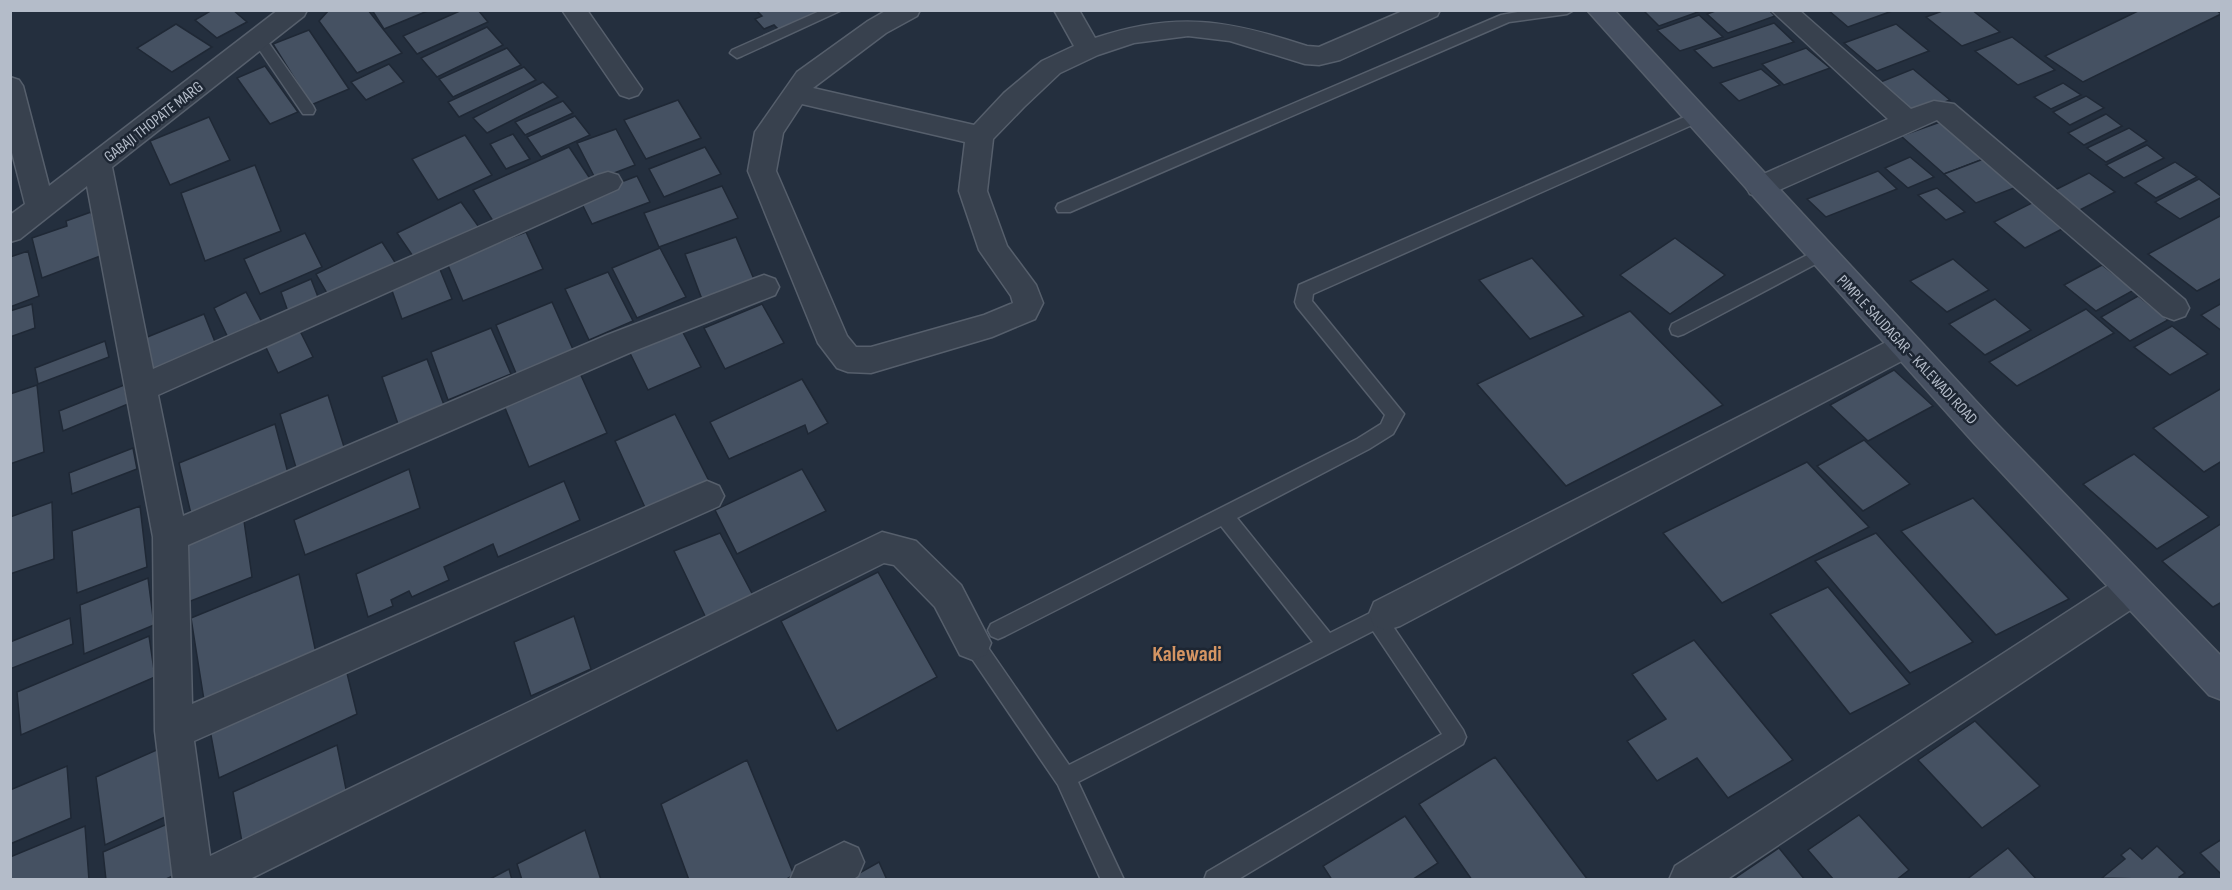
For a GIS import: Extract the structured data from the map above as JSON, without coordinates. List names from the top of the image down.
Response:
{
  "streets": {
    "main road": ["PIMPLE SAUDAGAR - KALEWADI ROAD"],
    "street": ["GABAJI THOPATE MARG"]
  },
  "districts": ["Kalewadi"]
}
